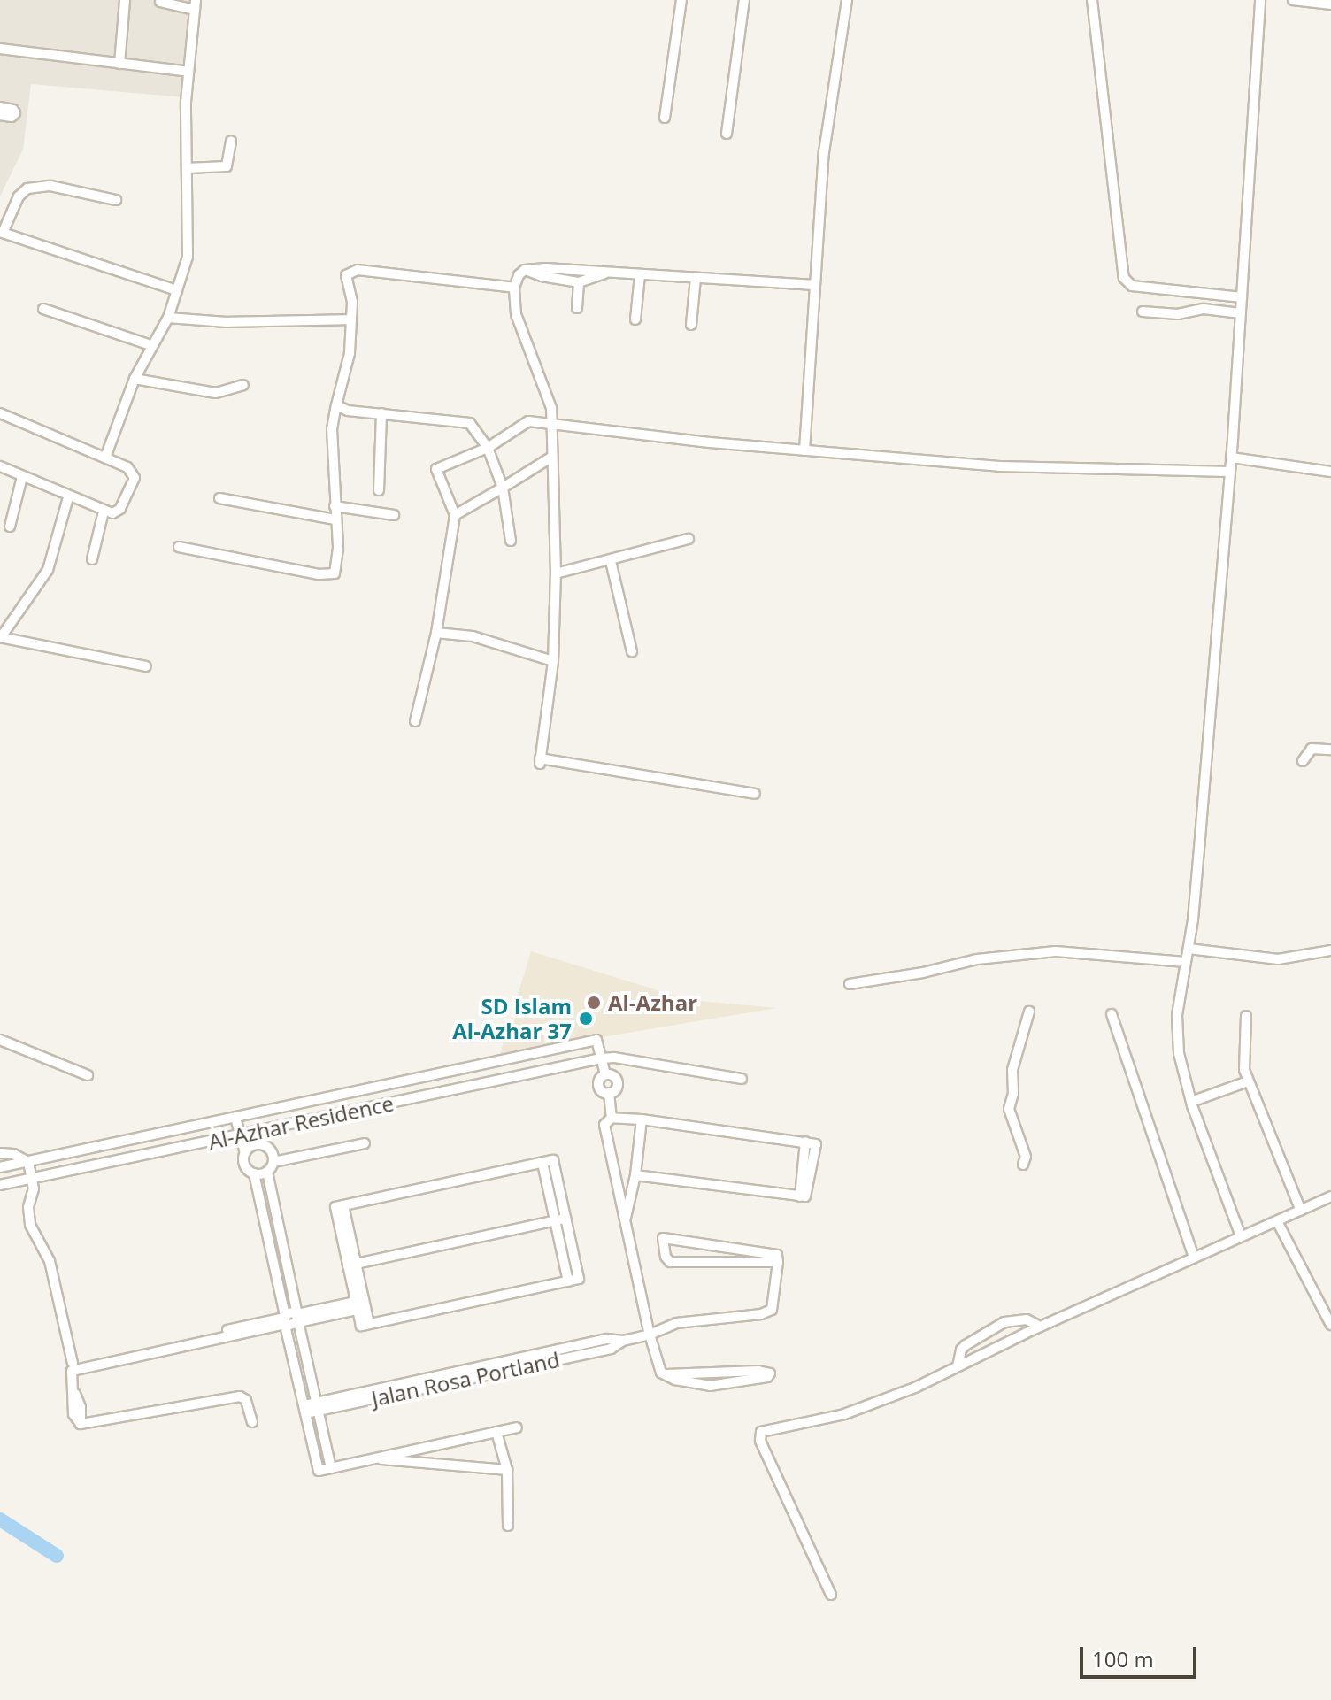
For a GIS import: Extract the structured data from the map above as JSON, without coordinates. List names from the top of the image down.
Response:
{
  "streets": {
    "street": ["Al-Azhar Residence", "Jalan Rosa Portland"]
  },
  "places": ["Al-Azhar", "SD Islam Al-Azhar 37"],
  "scale_bar": "100 m"
}
